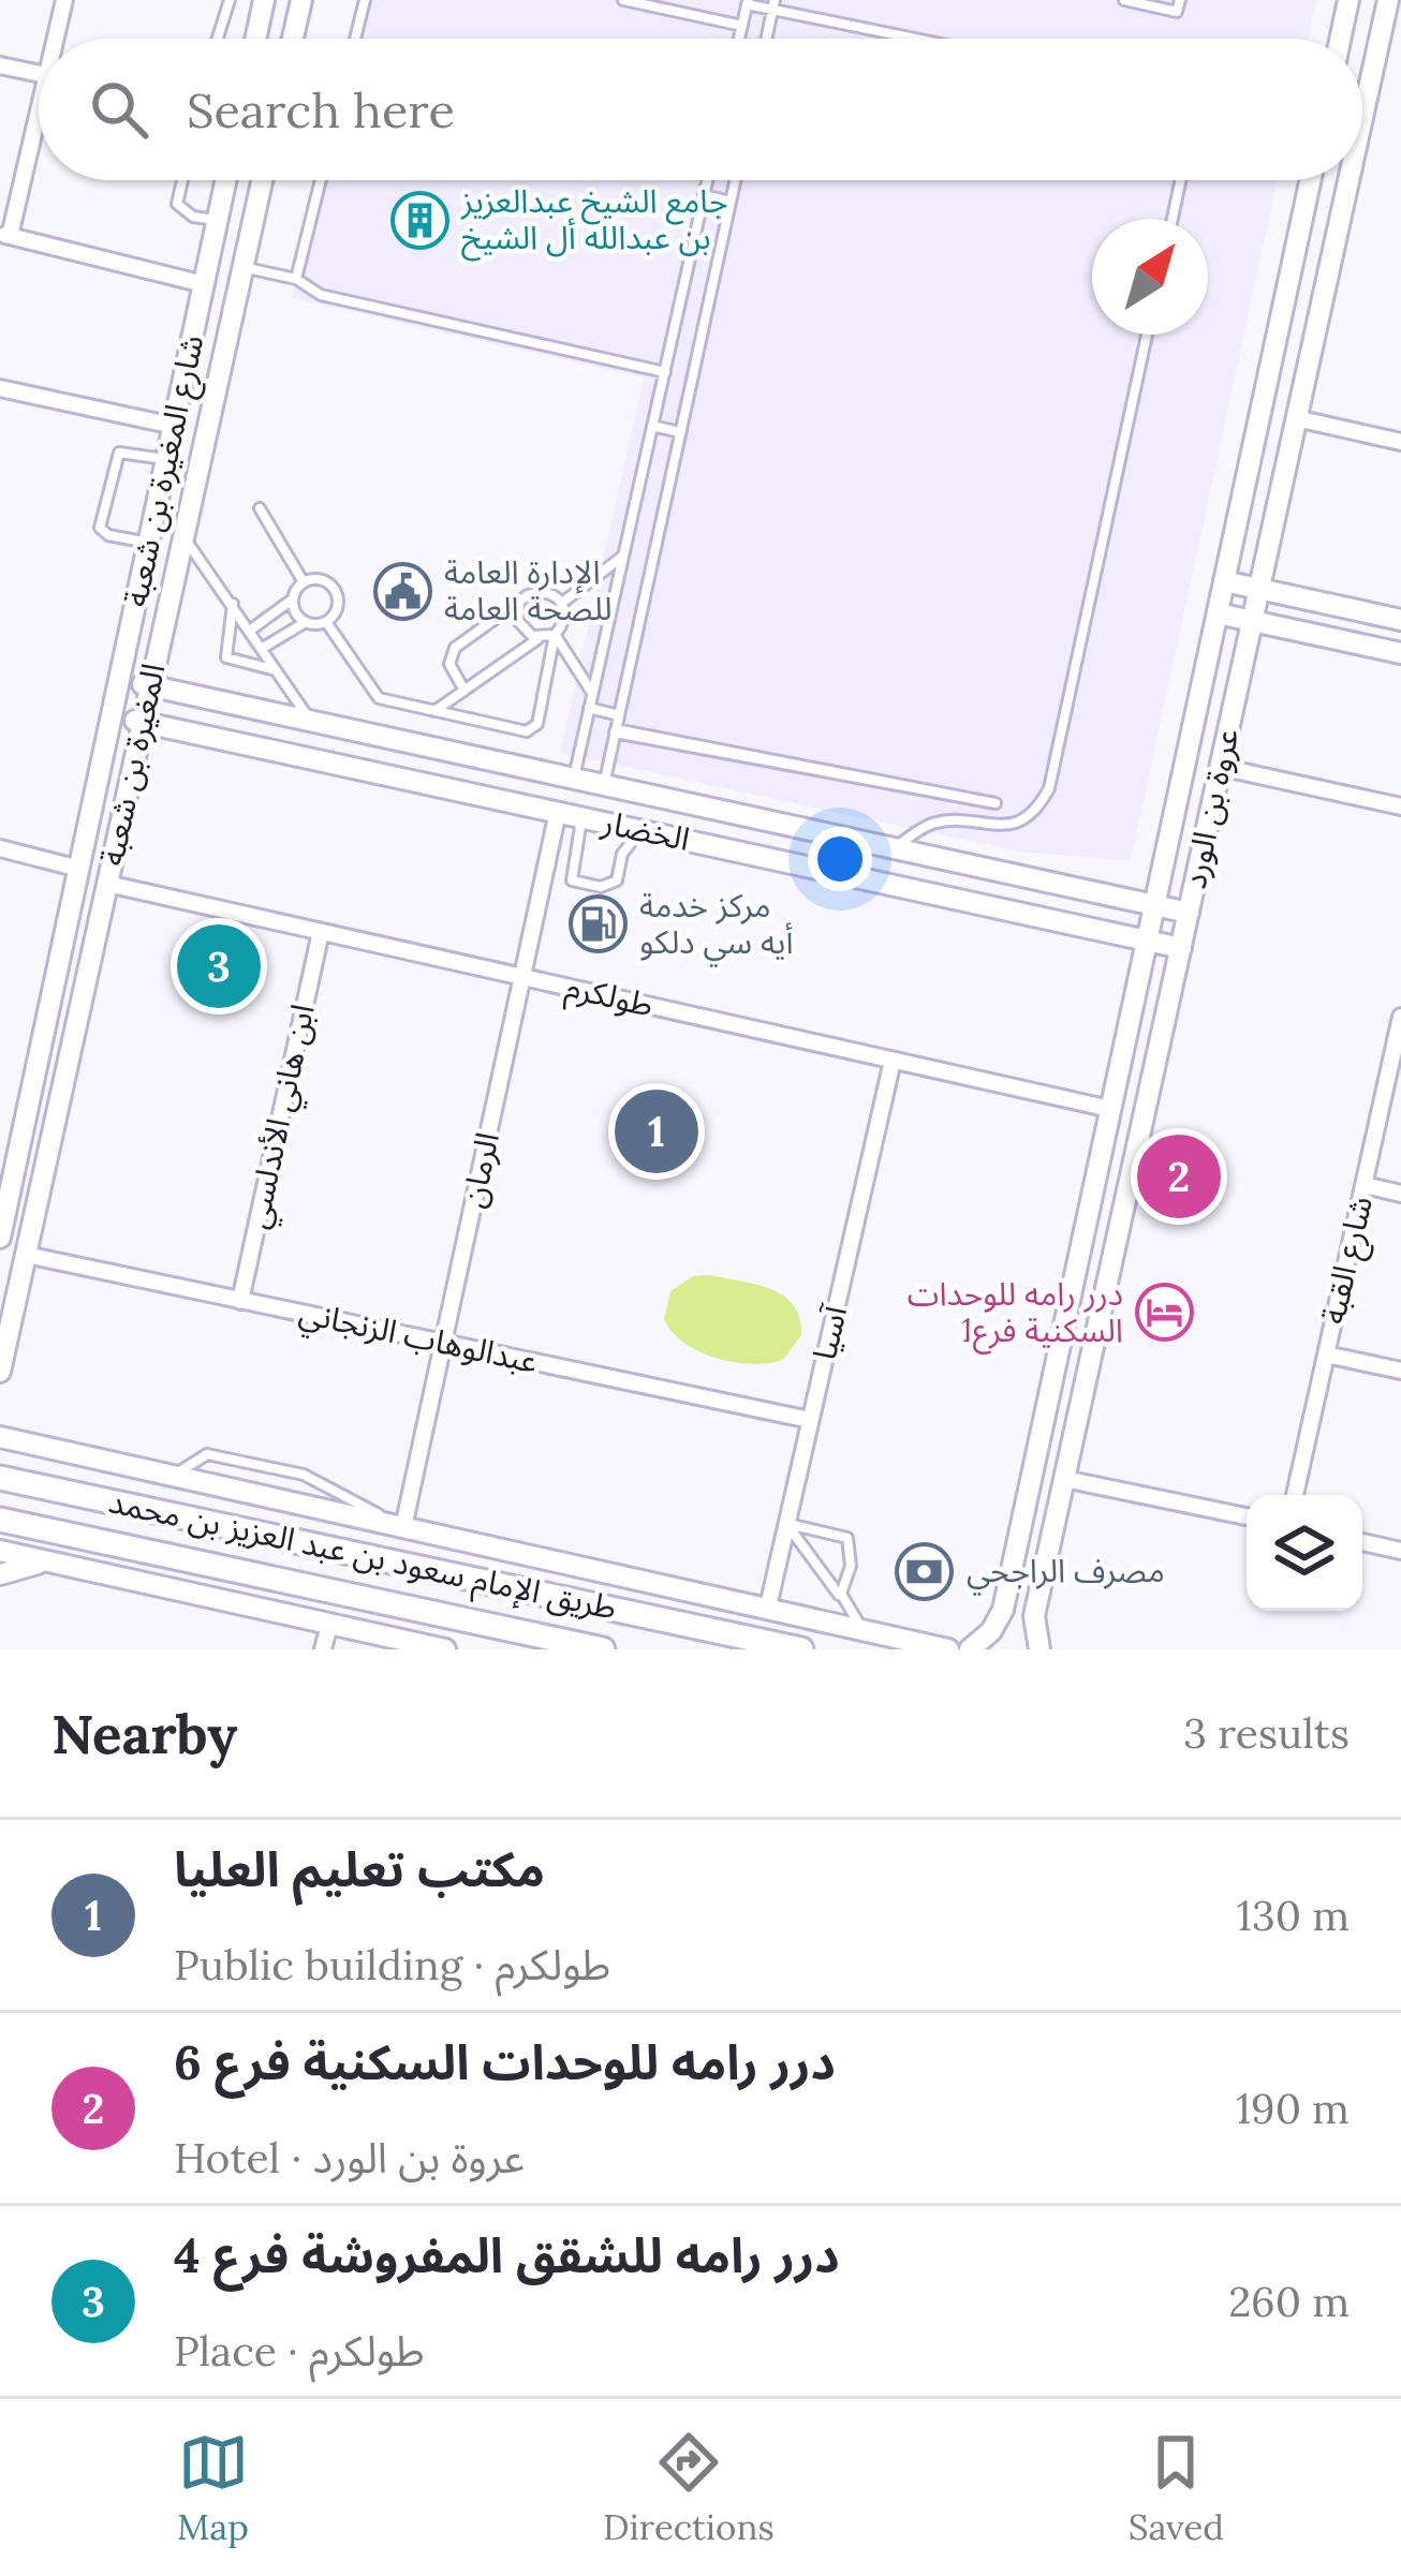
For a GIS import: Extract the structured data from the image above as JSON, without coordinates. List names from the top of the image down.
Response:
{
  "streets": {
    "main road": ["طريق الإمام سعود بن عبد العزيز بن محمد"],
    "street": [
      "شارع المغيرة بن شعبة",
      "المغيرة بن شعبة",
      "عروة بن الورد",
      "الخضار",
      "طولكرم",
      "ابن هاني الأندلسي",
      "الرمان",
      "شارع القبة",
      "آسيا",
      "عبدالوهاب الزنجاني"
    ]
  },
  "crossings": [
    ["شارع المغيرة بن شعبة", "الخضار"],
    ["المغيرة بن شعبة", "الخضار"],
    ["المغيرة بن شعبة", "طولكرم"],
    ["المغيرة بن شعبة", "عبدالوهاب الزنجاني"],
    ["عروة بن الورد", "الخضار"],
    ["عروة بن الورد", "طولكرم"],
    ["الخضار", "الرمان"],
    ["طولكرم", "ابن هاني الأندلسي"],
    ["طولكرم", "الرمان"],
    ["طولكرم", "آسيا"],
    ["ابن هاني الأندلسي", "عبدالوهاب الزنجاني"],
    ["الرمان", "عبدالوهاب الزنجاني"],
    ["آسيا", "عبدالوهاب الزنجاني"]
  ],
  "places": {
    "building": ["جامع الشيخ عبدالعزيز بن عبدالله أل الشيخ"],
    "public building": ["الإدارة العامة للصحة العامة"],
    "fuel station": ["مركز خدمة أيه سي دلكو"],
    "hotel": ["درر رامه للوحدات السكنية فرع1"],
    "bank": ["مصرف الراجحي"]
  },
  "north": "top right",
  "page": {
    "search": "Search here",
    "pins": ["3", "1", "2"],
    "heading": ["Nearby", "3 results"],
    "list": [
      {
        "mark": "1",
        "name": "مكتب تعليم العليا",
        "note": "Public building · طولكرم",
        "value": "130 m"
      },
      {
        "mark": "2",
        "name": "درر رامه للوحدات السكنية فرع 6",
        "note": "Hotel · عروة بن الورد",
        "value": "190 m"
      },
      {
        "mark": "3",
        "name": "درر رامه للشقق المفروشة فرع 4",
        "note": "Place · طولكرم",
        "value": "260 m"
      }
    ],
    "nav": ["Map", "Directions", "Saved"]
  }
}
